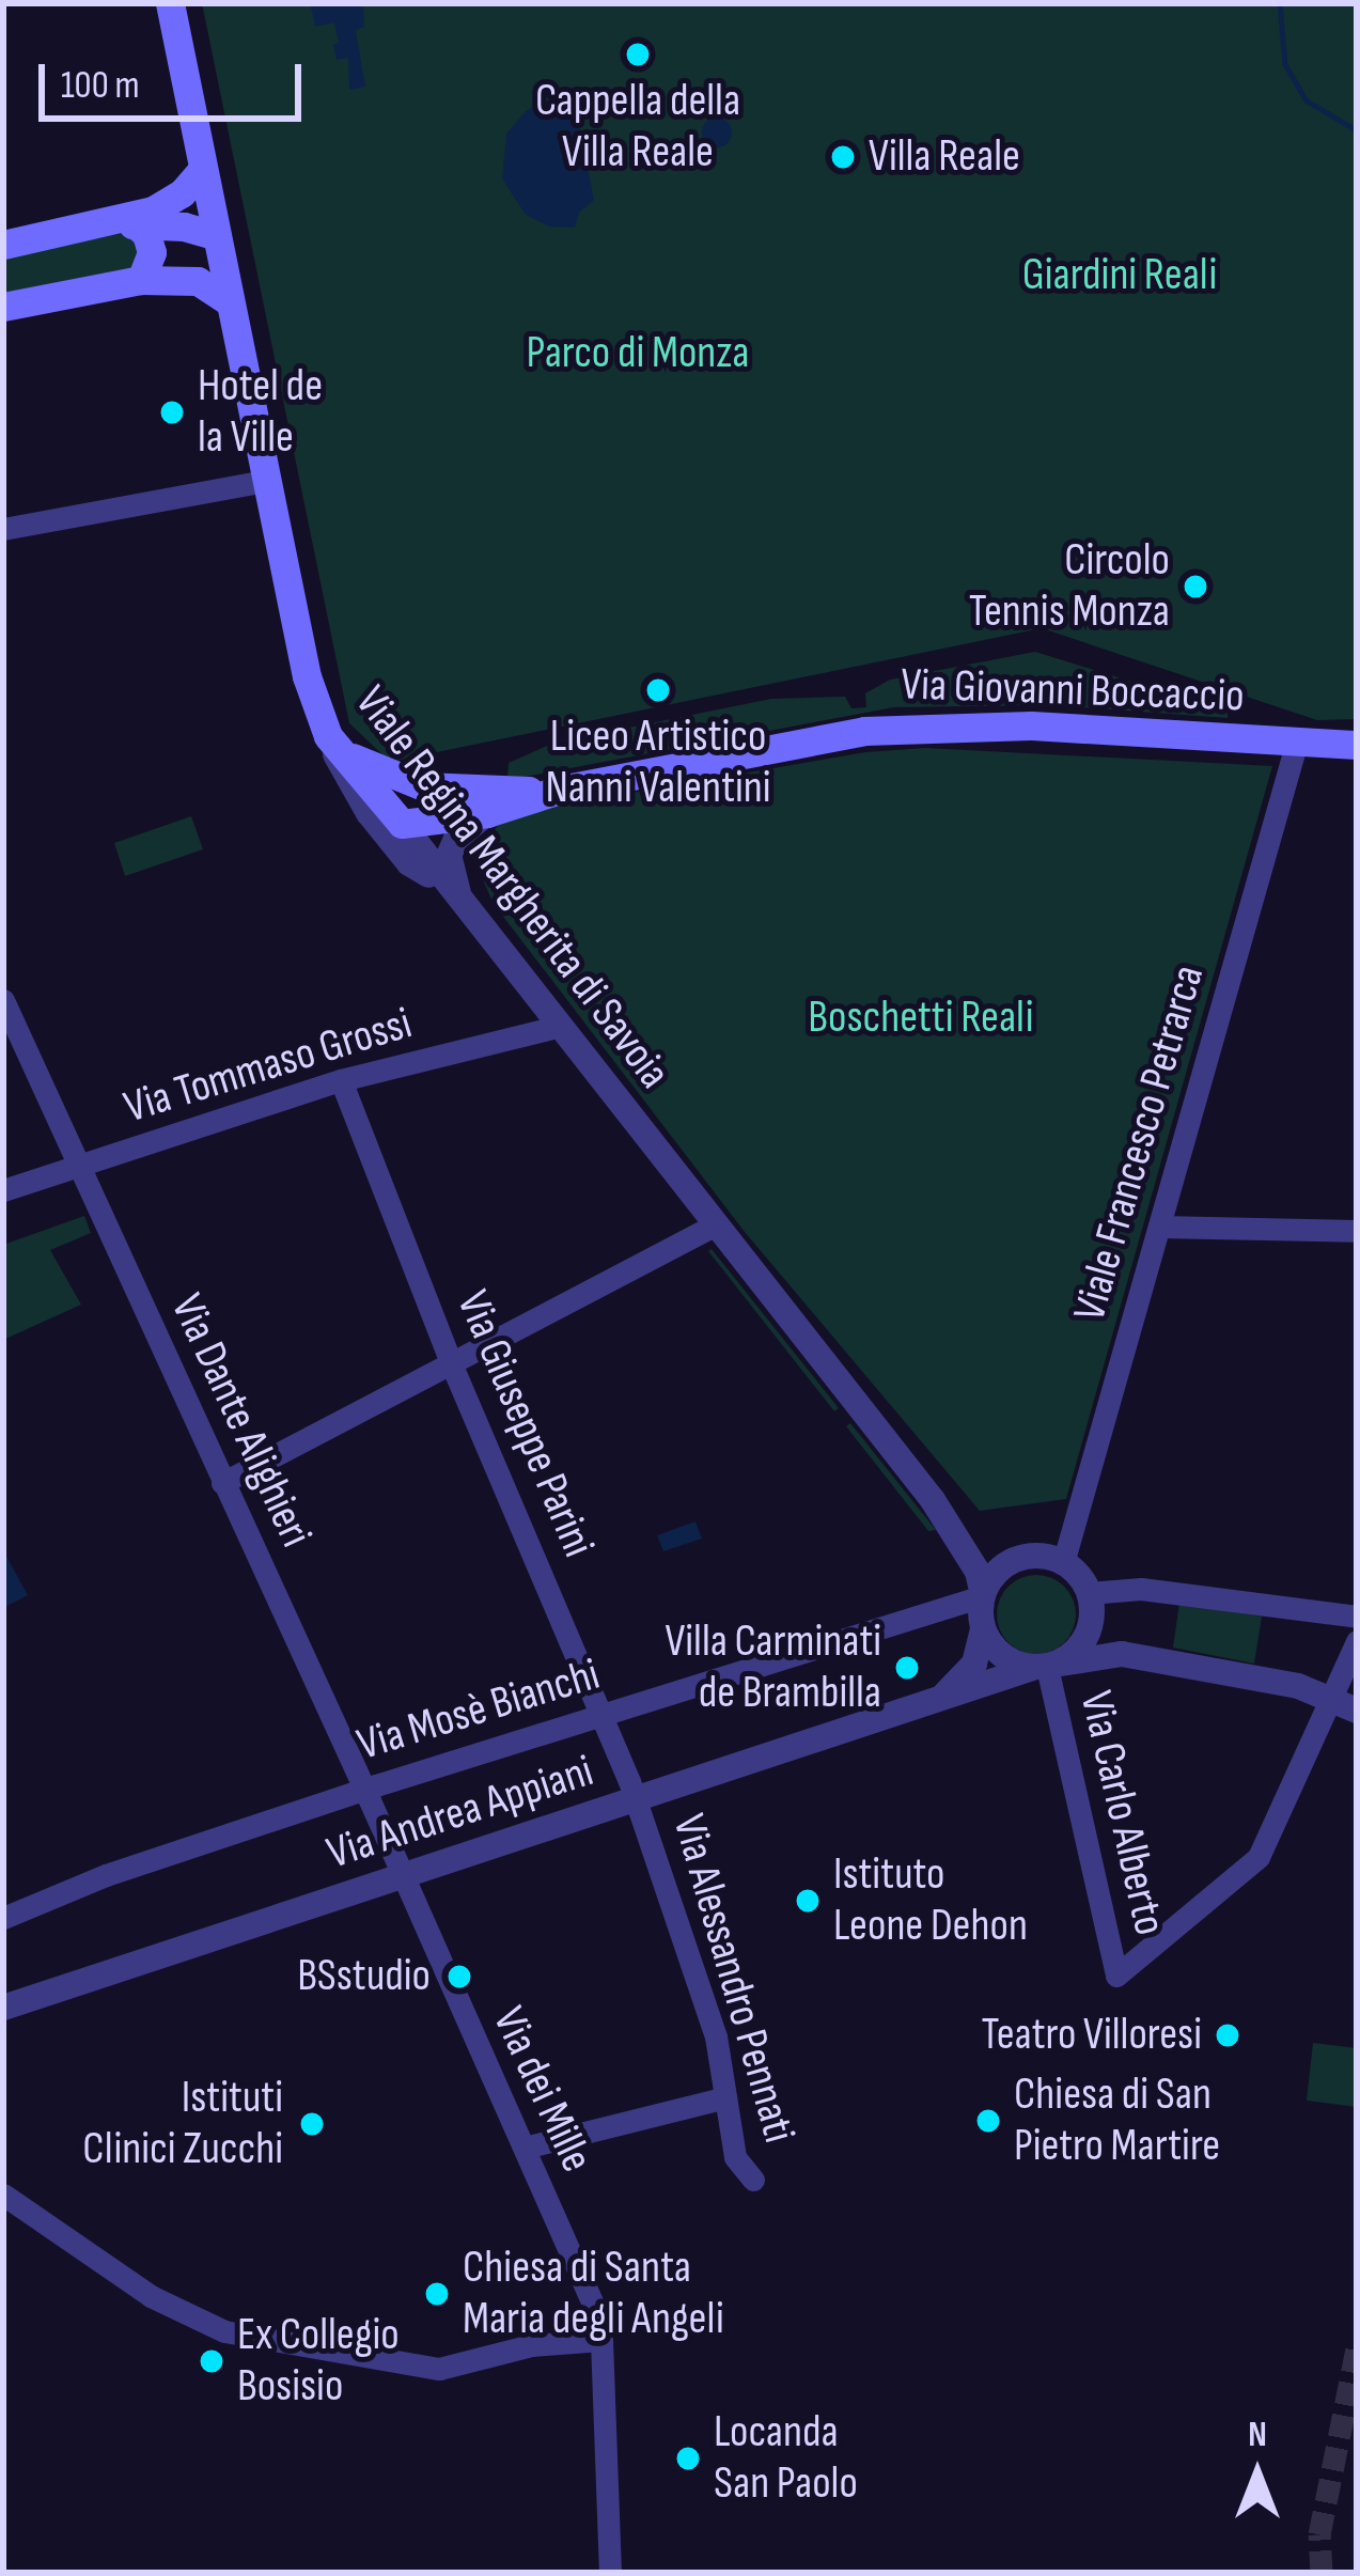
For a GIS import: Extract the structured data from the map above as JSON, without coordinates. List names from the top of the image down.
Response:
{
  "streets": {
    "main road": ["Via Giovanni Boccaccio", "Viale Regina Margherita di Savoia"],
    "street": [
      "Via Tommaso Grossi",
      "Viale Francesco Petrarca",
      "Via Dante Alighieri",
      "Via Giuseppe Parini",
      "Via Mosè Bianchi",
      "Via Andrea Appiani",
      "Via Carlo Alberto",
      "Via Alessandro Pennati",
      "Via dei Mille"
    ]
  },
  "crossings": [
    ["Via Giovanni Boccaccio", "Viale Regina Margherita di Savoia"],
    ["Via Giovanni Boccaccio", "Viale Francesco Petrarca"],
    ["Viale Regina Margherita di Savoia", "Via Tommaso Grossi"],
    ["Viale Regina Margherita di Savoia", "Viale Francesco Petrarca"],
    ["Viale Regina Margherita di Savoia", "Via Mosè Bianchi"],
    ["Viale Regina Margherita di Savoia", "Via Andrea Appiani"],
    ["Viale Regina Margherita di Savoia", "Via Carlo Alberto"],
    ["Via Tommaso Grossi", "Via Dante Alighieri"],
    ["Via Tommaso Grossi", "Via Giuseppe Parini"],
    ["Viale Francesco Petrarca", "Via Mosè Bianchi"],
    ["Viale Francesco Petrarca", "Via Andrea Appiani"],
    ["Viale Francesco Petrarca", "Via Carlo Alberto"],
    ["Via Dante Alighieri", "Via Mosè Bianchi"],
    ["Via Dante Alighieri", "Via Andrea Appiani"],
    ["Via Dante Alighieri", "Via dei Mille"],
    ["Via Giuseppe Parini", "Via Mosè Bianchi"],
    ["Via Giuseppe Parini", "Via Andrea Appiani"],
    ["Via Giuseppe Parini", "Via Alessandro Pennati"],
    ["Via Mosè Bianchi", "Via Andrea Appiani"],
    ["Via Mosè Bianchi", "Via Carlo Alberto"],
    ["Via Andrea Appiani", "Via Carlo Alberto"],
    ["Via Andrea Appiani", "Via Alessandro Pennati"],
    ["Via Andrea Appiani", "Via dei Mille"]
  ],
  "parks": ["Giardini Reali", "Parco di Monza", "Boschetti Reali"],
  "places": [
    "Cappella della Villa Reale",
    "Villa Reale",
    "Hotel de la Ville",
    "Circolo Tennis Monza",
    "Liceo Artistico Nanni Valentini",
    "Villa Carminati de Brambilla",
    "Istituto Leone Dehon",
    "BSstudio",
    "Teatro Villoresi",
    "Chiesa di San Pietro Martire",
    "Istituti Clinici Zucchi",
    "Chiesa di Santa Maria degli Angeli",
    "Ex Collegio Bosisio",
    "Locanda San Paolo"
  ],
  "scale_bar": "100 m",
  "north": "top"
}
